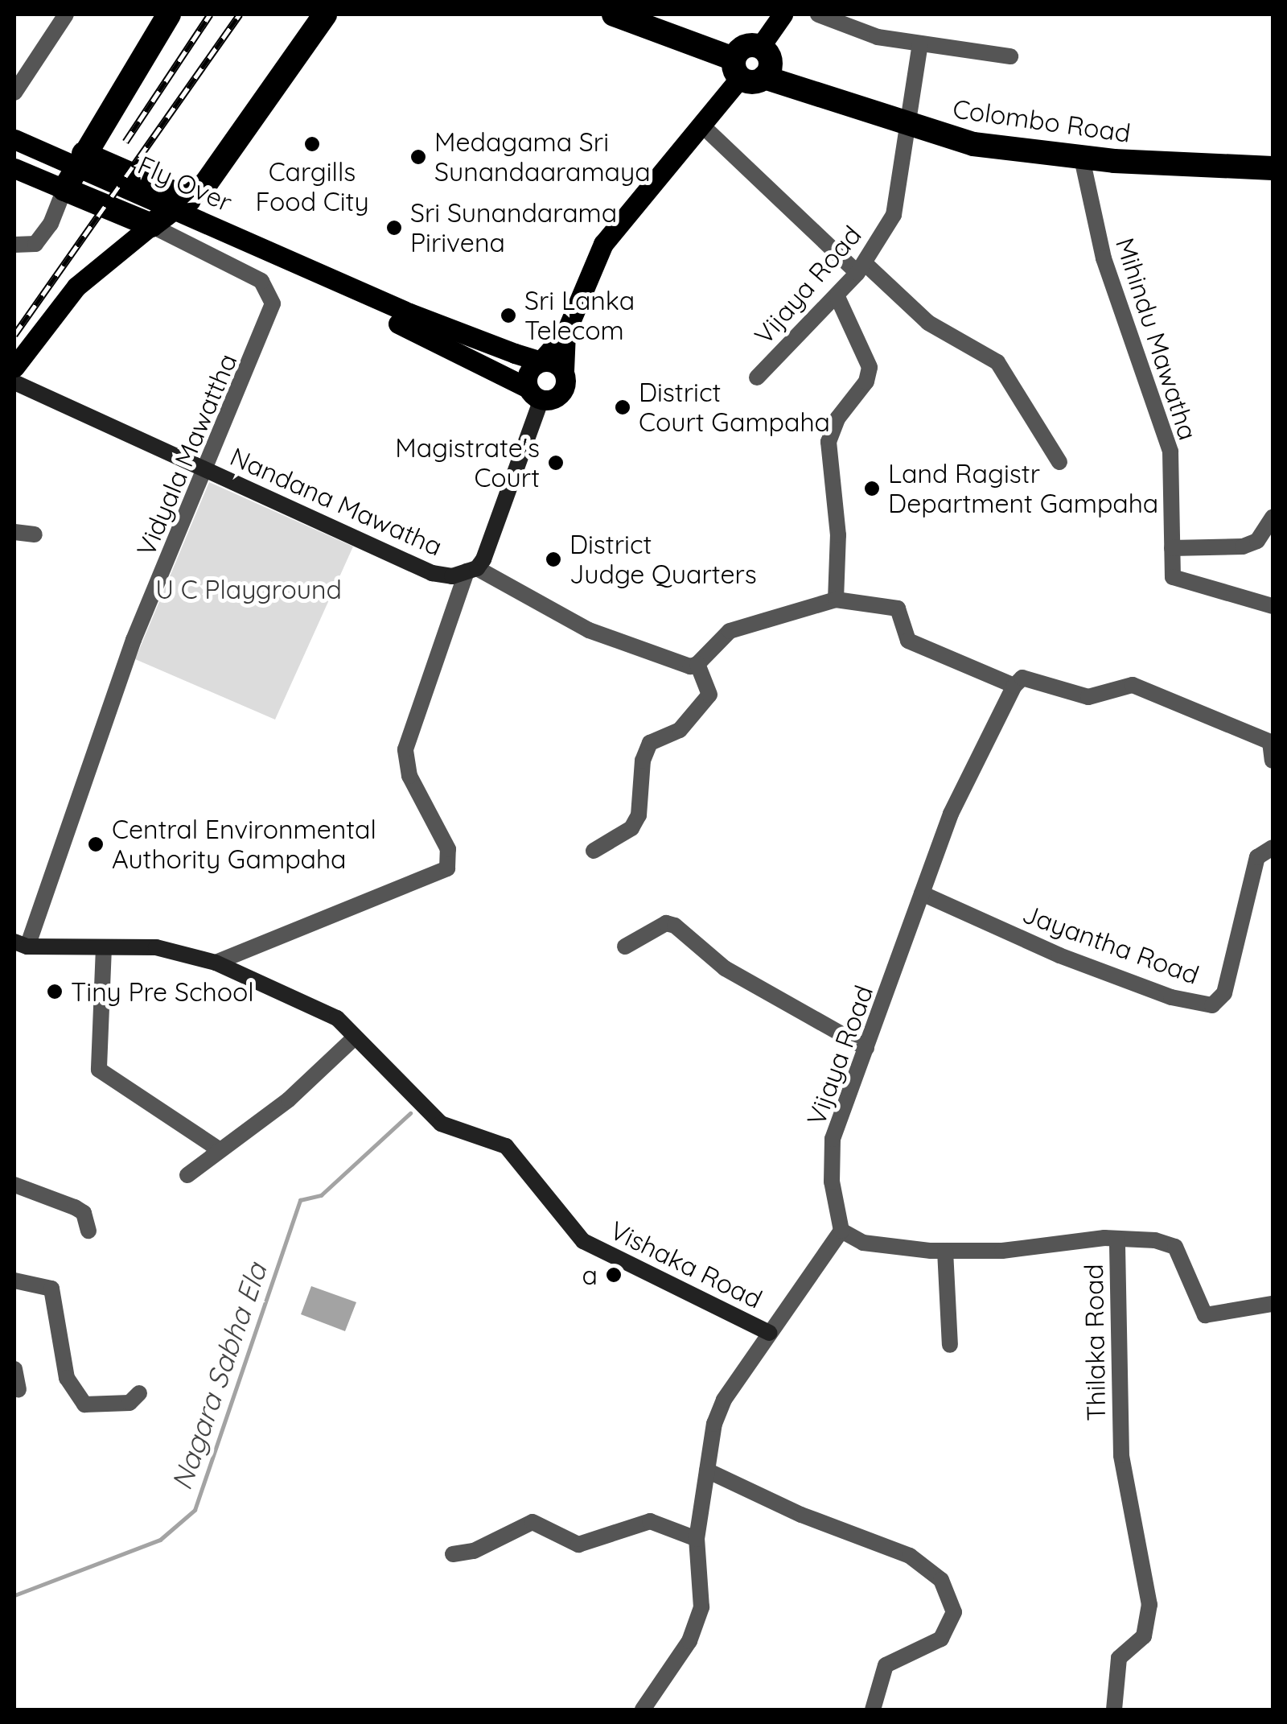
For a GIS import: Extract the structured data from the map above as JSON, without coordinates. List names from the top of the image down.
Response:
{
  "streets": {
    "highway": ["Colombo Road"],
    "main road": ["Fly Over"],
    "street": [
      "Vijaya Road",
      "Mihindu Mawatha",
      "Vidyala Mawattha",
      "Nandana Mawatha",
      "Jayantha Road",
      "Vishaka Road",
      "Thilaka Road"
    ]
  },
  "crossings": [
    ["Colombo Road", "Vijaya Road"],
    ["Colombo Road", "Mihindu Mawatha"],
    ["Vijaya Road", "Jayantha Road"],
    ["Vijaya Road", "Thilaka Road"],
    ["Vidyala Mawattha", "Nandana Mawatha"],
    ["Vidyala Mawattha", "Vishaka Road"]
  ],
  "water": ["Nagara Sabha Ela"],
  "parks": ["U C Playground"],
  "places": [
    "Cargills Food City",
    "Medagama Sri Sunandaaramaya",
    "Sri Sunandarama Pirivena",
    "Sri Lanka Telecom",
    "District Court Gampaha",
    "Magistrate's Court",
    "Land Ragistr Department Gampaha",
    "District Judge Quarters",
    "Central Environmental Authority Gampaha",
    "Tiny Pre School",
    "a"
  ]
}
